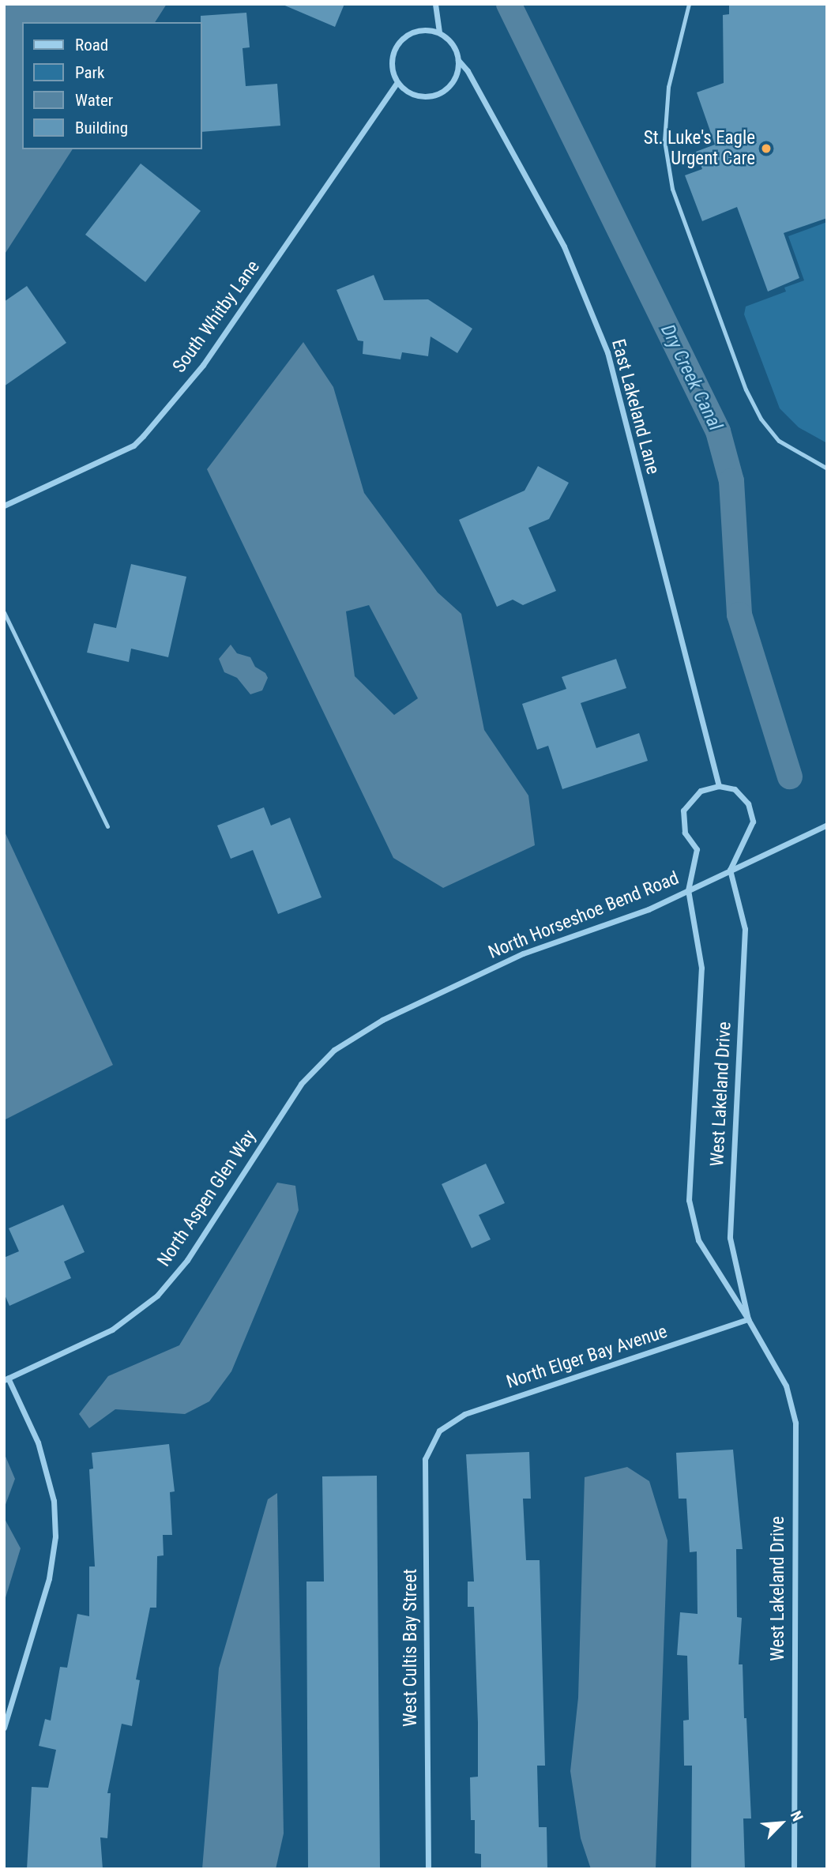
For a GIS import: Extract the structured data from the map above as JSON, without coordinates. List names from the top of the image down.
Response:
{
  "streets": {
    "street": [
      "South Whitby Lane",
      "East Lakeland Lane",
      "North Horseshoe Bend Road",
      "West Lakeland Drive",
      "North Aspen Glen Way",
      "North Elger Bay Avenue",
      "West Cultis Bay Street"
    ]
  },
  "crossings": [
    ["South Whitby Lane", "East Lakeland Lane"],
    ["North Horseshoe Bend Road", "West Lakeland Drive"],
    ["North Horseshoe Bend Road", "North Aspen Glen Way"],
    ["West Lakeland Drive", "North Elger Bay Avenue"],
    ["North Elger Bay Avenue", "West Cultis Bay Street"]
  ],
  "water": ["Dry Creek Canal"],
  "places": ["St. Luke's Eagle Urgent Care"],
  "legend": [
    "Road",
    "Park",
    "Water",
    "Building"
  ],
  "north": "top right"
}
